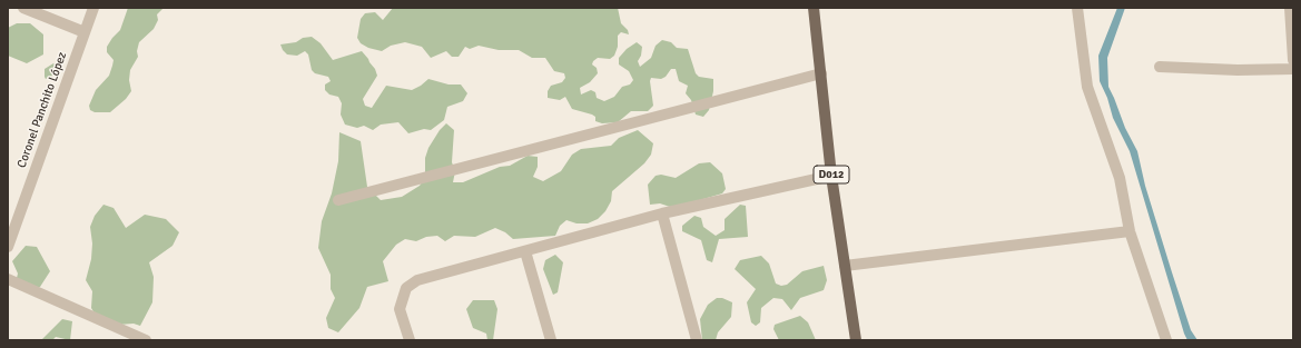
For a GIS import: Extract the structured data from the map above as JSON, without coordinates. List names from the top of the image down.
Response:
{
  "streets": {
    "main road": ["D012"],
    "street": ["Coronel Panchito López"]
  }
}
